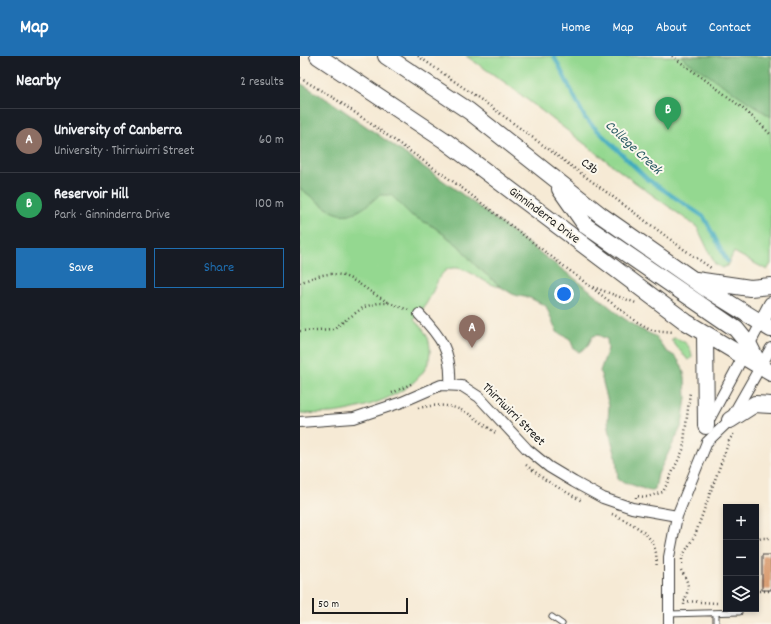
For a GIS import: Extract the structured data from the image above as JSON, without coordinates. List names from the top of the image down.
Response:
{
  "streets": {
    "main road": ["Ginninderra Drive"],
    "street": ["Thirriwirri Street"],
    "path": ["C3b"]
  },
  "water": ["College Creek"],
  "scale_bar": "50 m",
  "page": {
    "header": "Map",
    "nav": [
      "Home",
      "Map",
      "About",
      "Contact"
    ],
    "heading": ["Nearby", "2 results"],
    "pins": ["B", "A"],
    "list": [
      {
        "mark": "A",
        "name": "University of Canberra",
        "note": "University · Thirriwirri Street",
        "value": "60 m"
      },
      {
        "mark": "B",
        "name": "Reservoir Hill",
        "note": "Park · Ginninderra Drive",
        "value": "100 m"
      }
    ],
    "buttons": ["Save", "Share"],
    "map_buttons": ["+", "−"],
    "scale": "50 m"
  }
}
